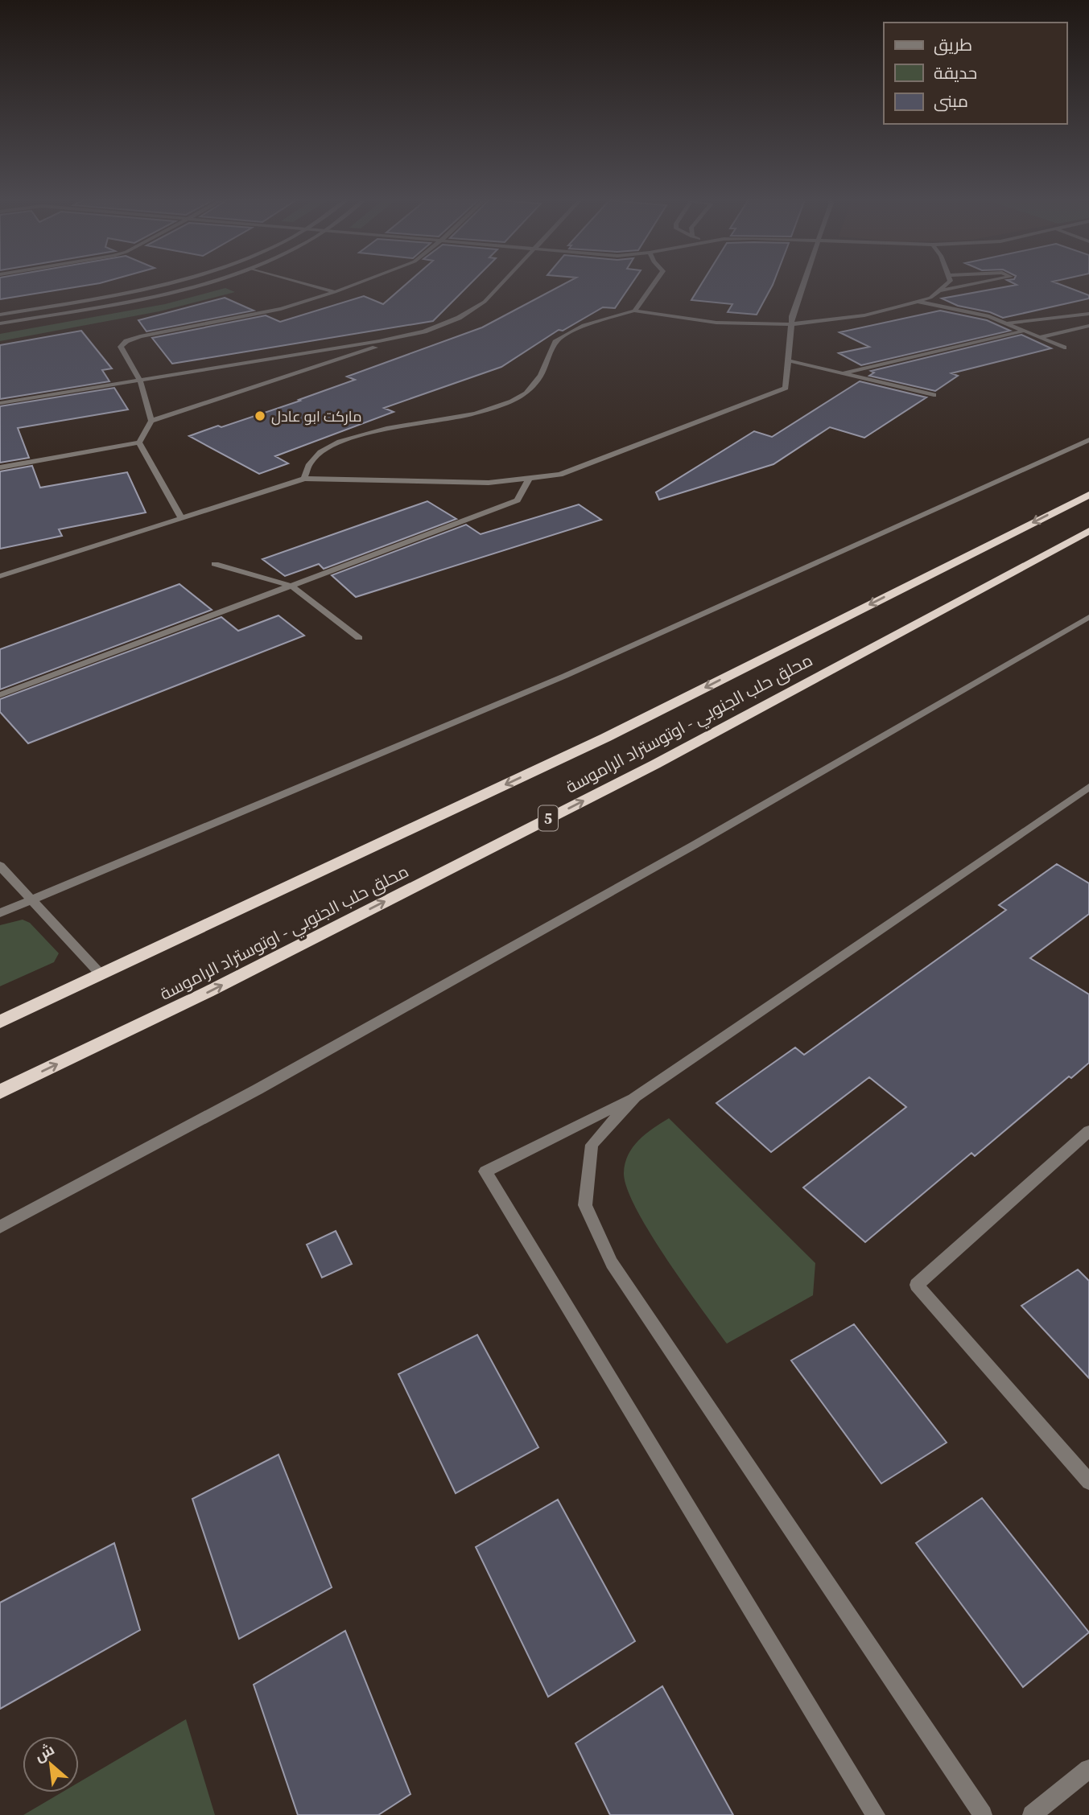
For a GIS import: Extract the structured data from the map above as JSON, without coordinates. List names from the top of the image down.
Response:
{
  "streets": {
    "highway": ["محلق حلب الجنوبي - اوتوستراد الراموسة", "5"]
  },
  "places": ["ماركت ابو عادل"],
  "legend": ["طريق", "حديقة", "مبنى"],
  "north": "top left"
}
